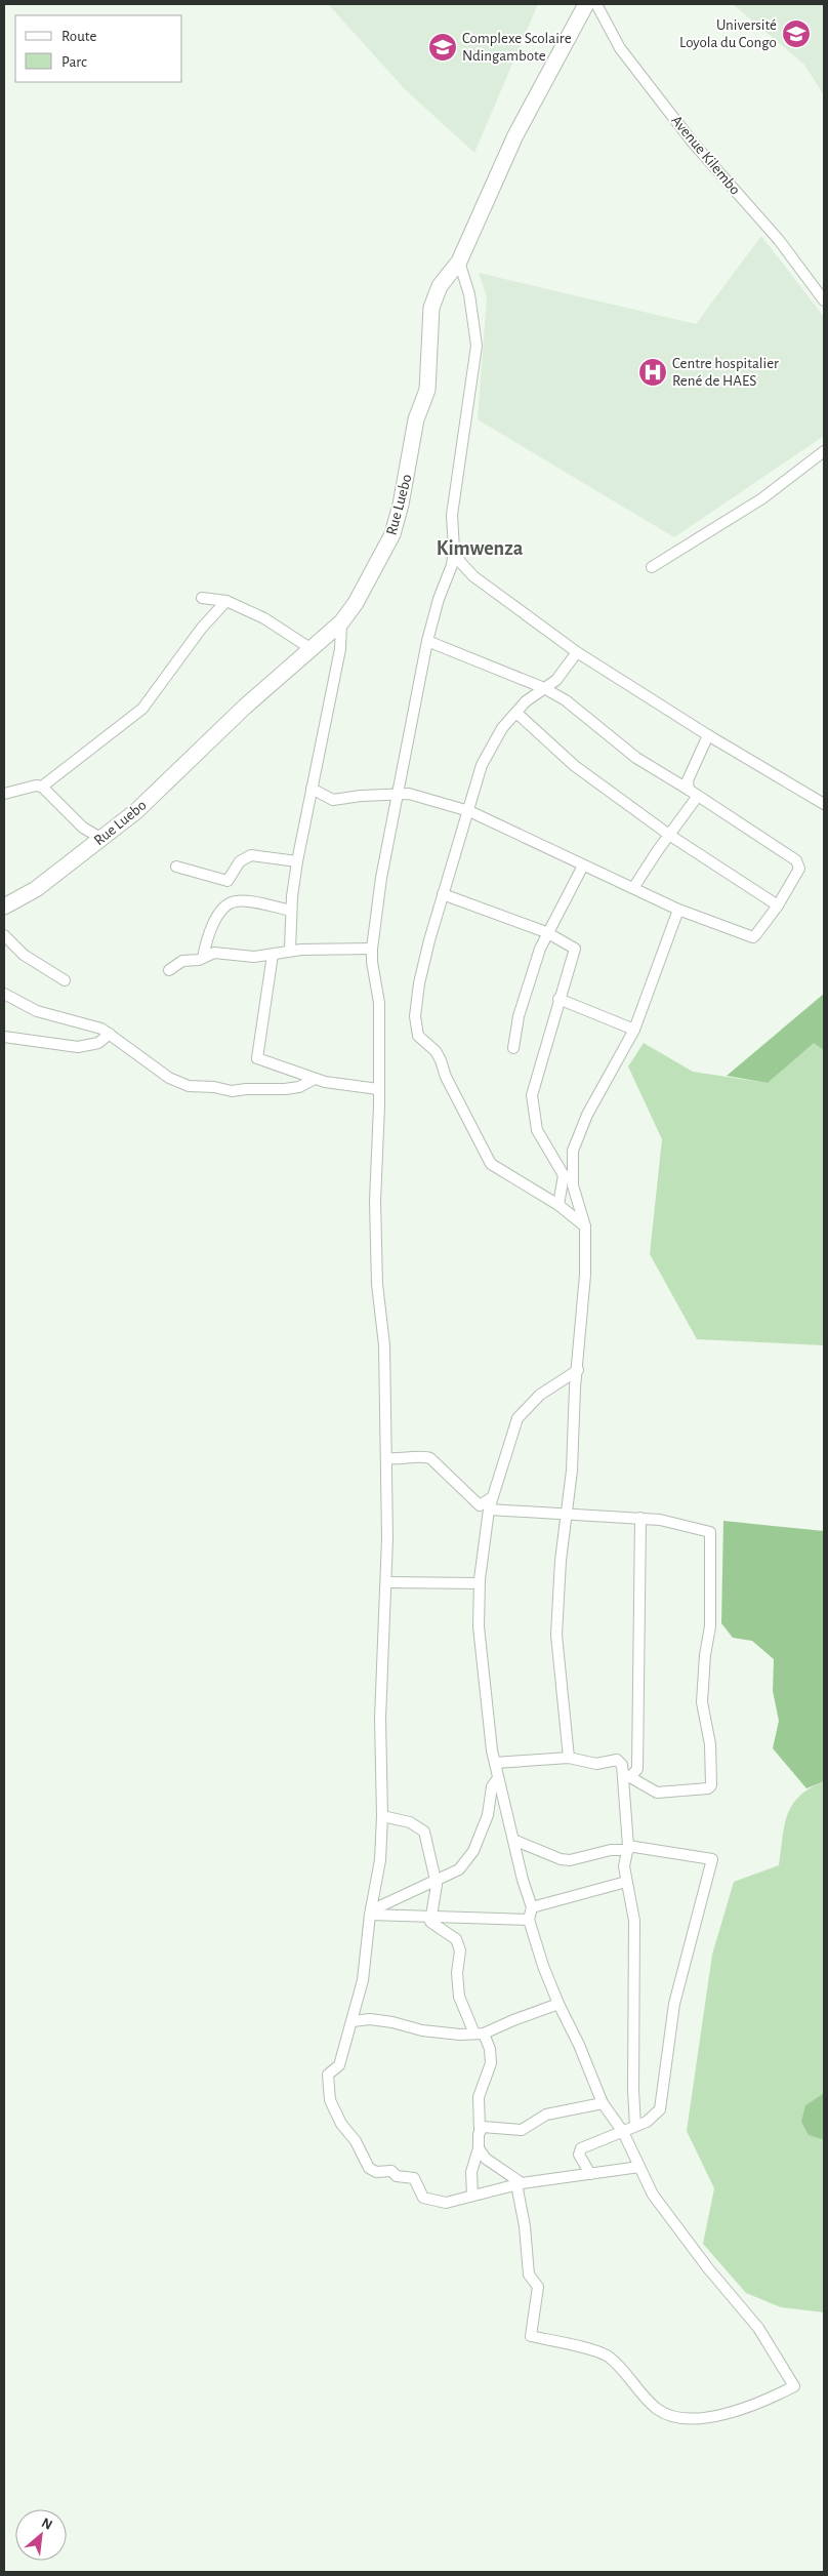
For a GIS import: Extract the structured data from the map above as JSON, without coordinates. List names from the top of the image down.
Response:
{
  "streets": {
    "street": ["Avenue Kilembo", "Rue Luebo"]
  },
  "districts": ["Kimwenza"],
  "places": {
    "school or university": ["Université Loyola du Congo", "Complexe Scolaire Ndingambote"],
    "hospital": ["Centre hospitalier René de HAES"]
  },
  "legend": ["Route", "Parc"],
  "north": "top right"
}
